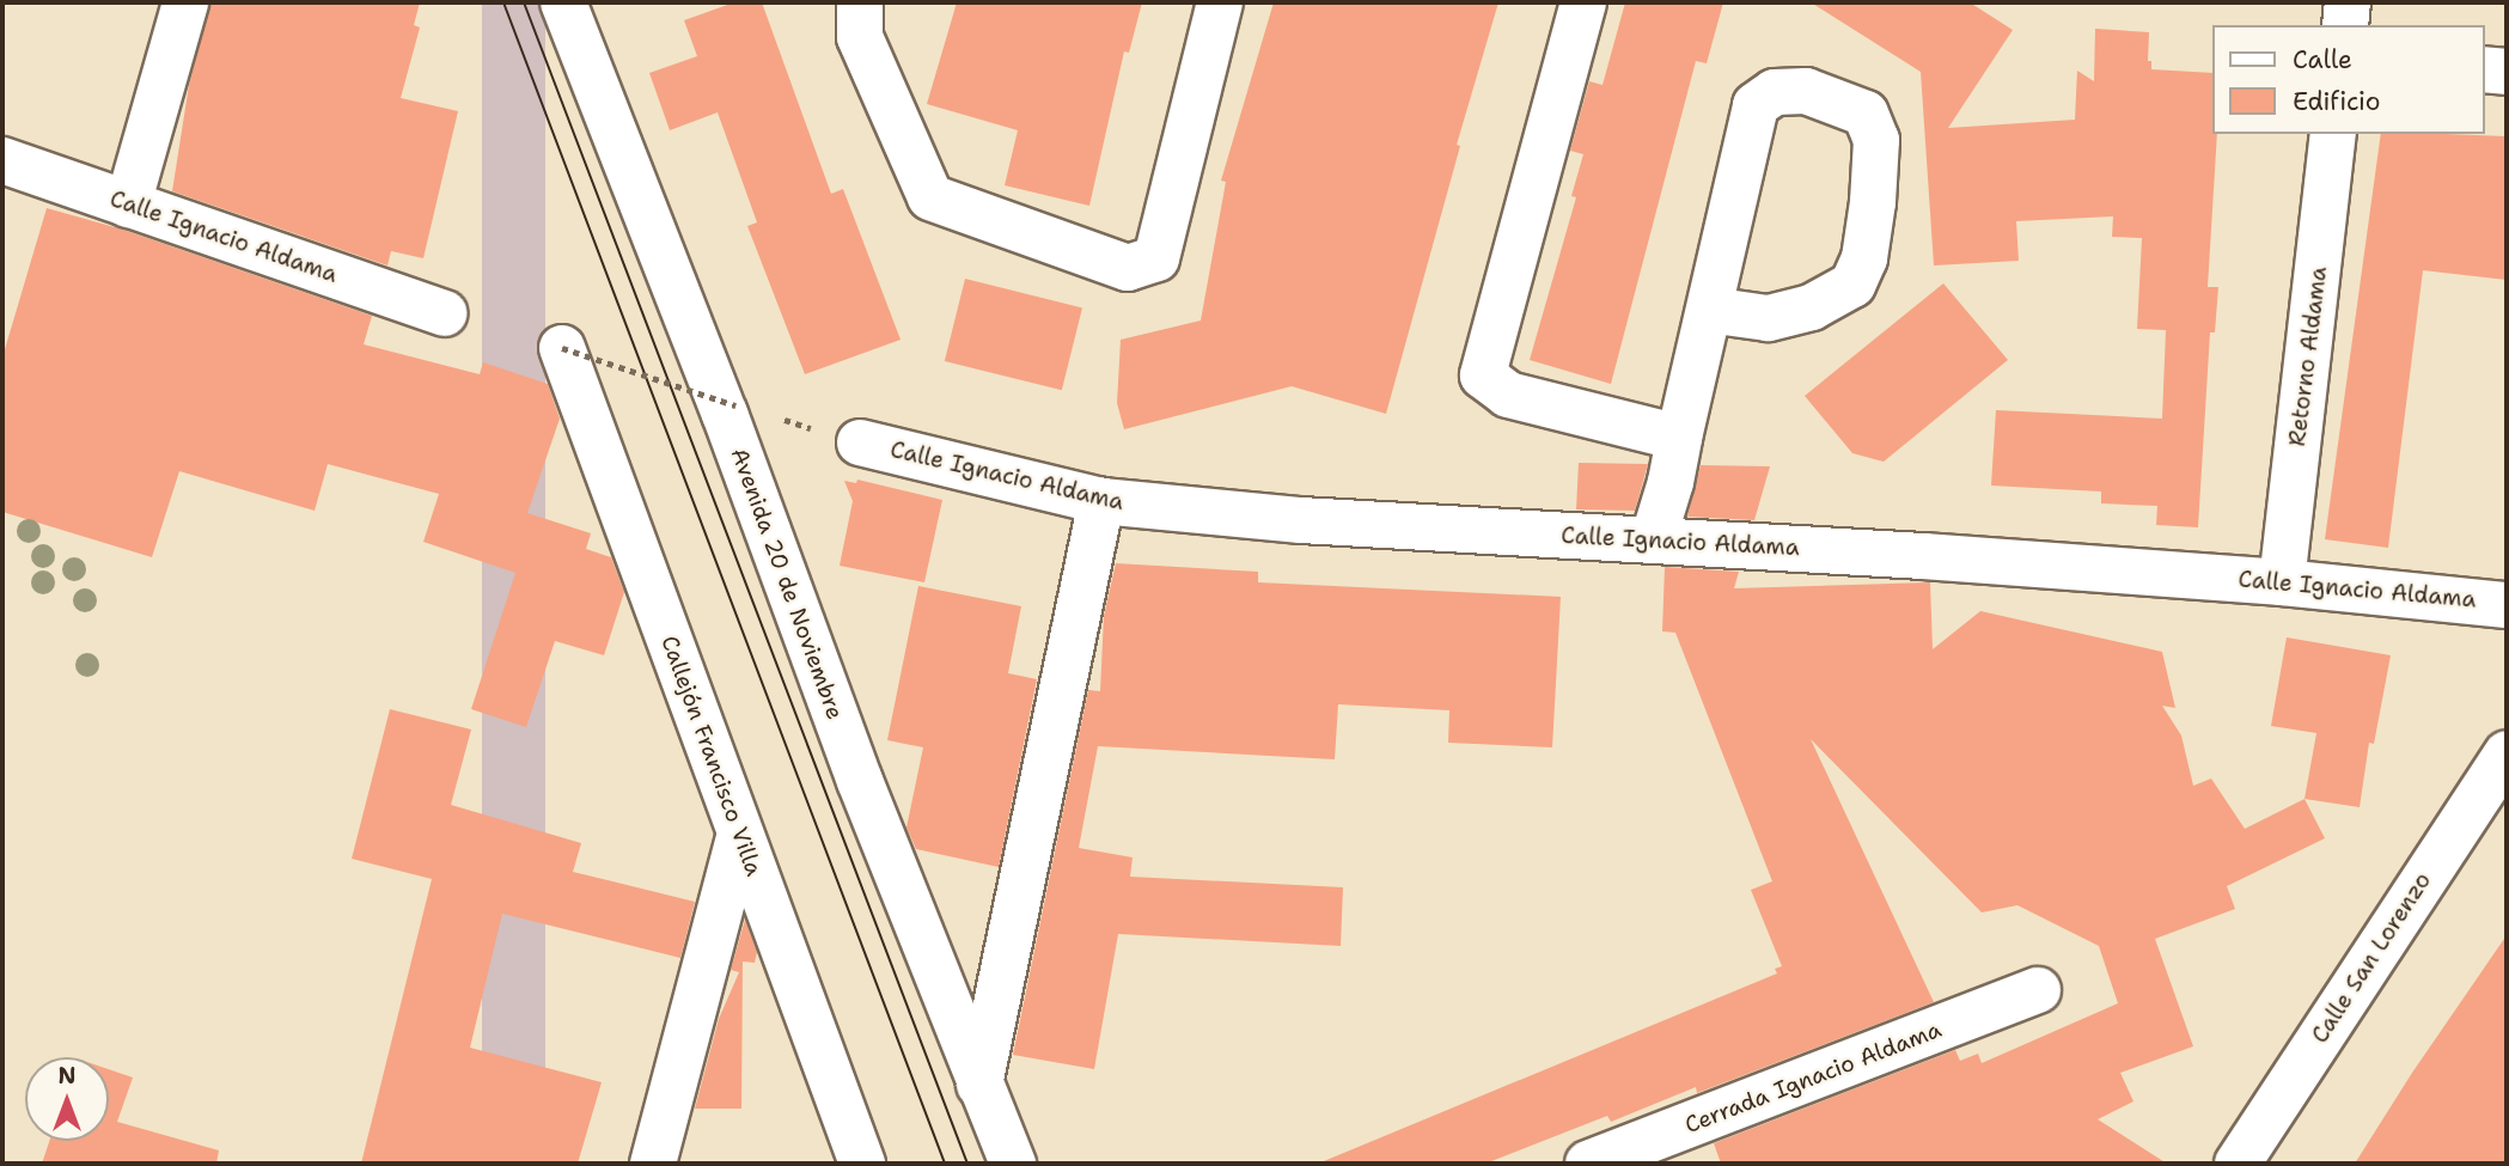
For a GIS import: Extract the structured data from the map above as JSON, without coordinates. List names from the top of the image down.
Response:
{
  "streets": {
    "street": [
      "Calle Ignacio Aldama",
      "Retorno Aldama",
      "Avenida 20 de Noviembre",
      "Callejón Francisco Villa",
      "Calle San Lorenzo",
      "Cerrada Ignacio Aldama"
    ]
  },
  "crossings": [
    ["Calle Ignacio Aldama", "Retorno Aldama"]
  ],
  "legend": ["Calle", "Edificio"],
  "north": "top"
}
